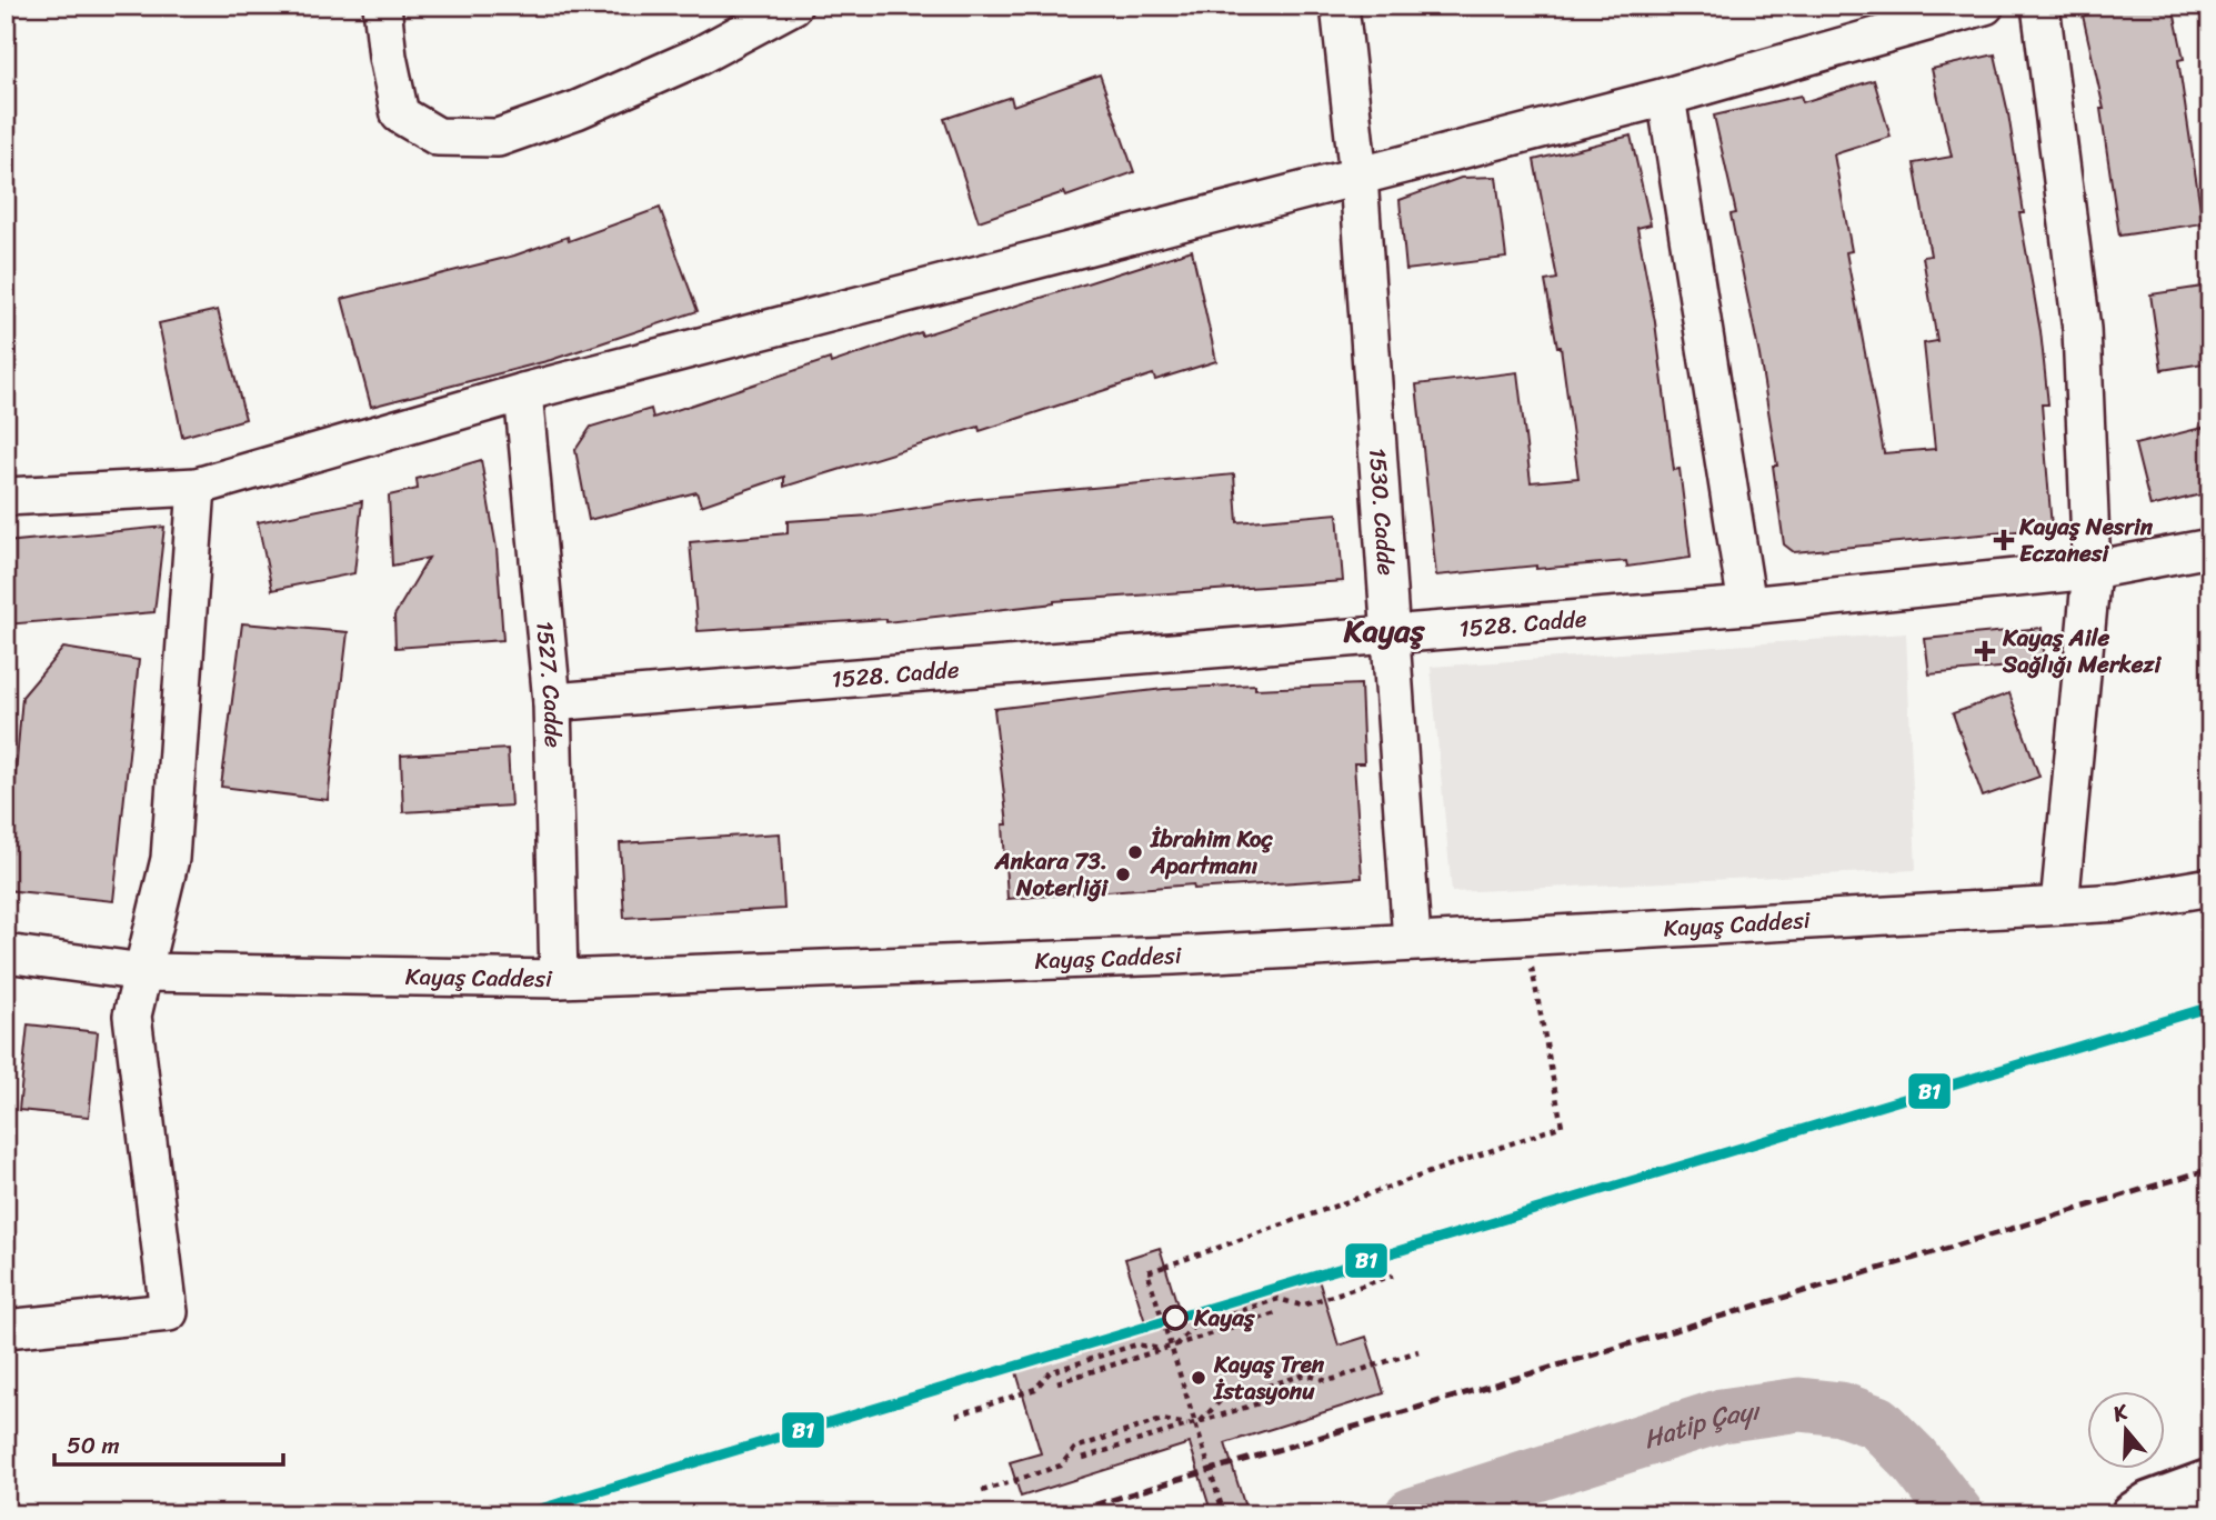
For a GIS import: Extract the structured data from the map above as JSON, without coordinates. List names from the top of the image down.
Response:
{
  "streets": {
    "street": [
      "1530. Cadde",
      "1528. Cadde",
      "1527. Cadde",
      "Kayaş Caddesi"
    ]
  },
  "crossings": [
    ["1530. Cadde", "1528. Cadde"],
    ["1530. Cadde", "Kayaş Caddesi"],
    ["1528. Cadde", "1527. Cadde"],
    ["1527. Cadde", "Kayaş Caddesi"]
  ],
  "districts": ["Kayaş"],
  "water": ["Hatip Çayı"],
  "places": {
    "health": ["Kayaş Nesrin Eczanesi", "Kayaş Aile Sağlığı Merkezi"],
    "other": [
      "İbrahim Koç Apartmanı",
      "Ankara 73. Noterliği",
      "Kayaş",
      "Kayaş Tren İstasyonu"
    ]
  },
  "lines": ["transit line B1"],
  "scale_bar": "50 m",
  "north": "top"
}
